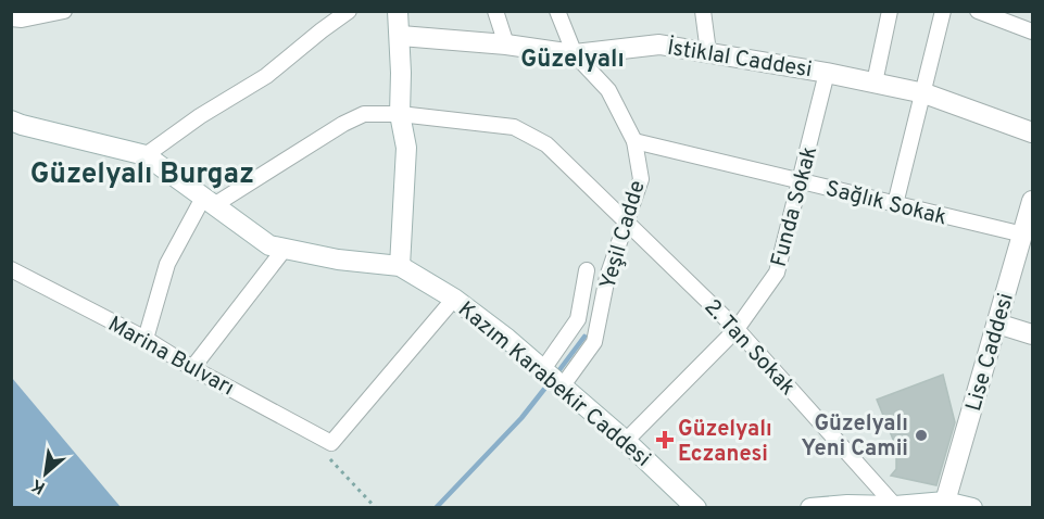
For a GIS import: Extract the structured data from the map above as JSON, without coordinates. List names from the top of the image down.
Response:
{
  "streets": {
    "main road": ["İstiklal Caddesi", "Lise Caddesi", "Kazım Karabekir Caddesi"],
    "street": [
      "Sağlık Sokak",
      "Funda Sokak",
      "Yeşil Cadde",
      "2. Tan Sokak",
      "Marina Bulvarı"
    ]
  },
  "crossings": [
    ["İstiklal Caddesi", "Funda Sokak"],
    ["İstiklal Caddesi", "Yeşil Cadde"],
    ["Sağlık Sokak", "Funda Sokak"],
    ["Sağlık Sokak", "Yeşil Cadde"],
    ["Sağlık Sokak", "Lise Caddesi"],
    ["Funda Sokak", "2. Tan Sokak"],
    ["Funda Sokak", "Kazım Karabekir Caddesi"],
    ["Yeşil Cadde", "2. Tan Sokak"],
    ["Yeşil Cadde", "Kazım Karabekir Caddesi"],
    ["2. Tan Sokak", "Kazım Karabekir Caddesi"]
  ],
  "districts": ["Güzelyalı", "Güzelyalı Burgaz"],
  "places": {
    "other": ["Güzelyalı Yeni Camii"],
    "health": ["Güzelyalı Eczanesi"]
  },
  "north": "bottom left"
}
